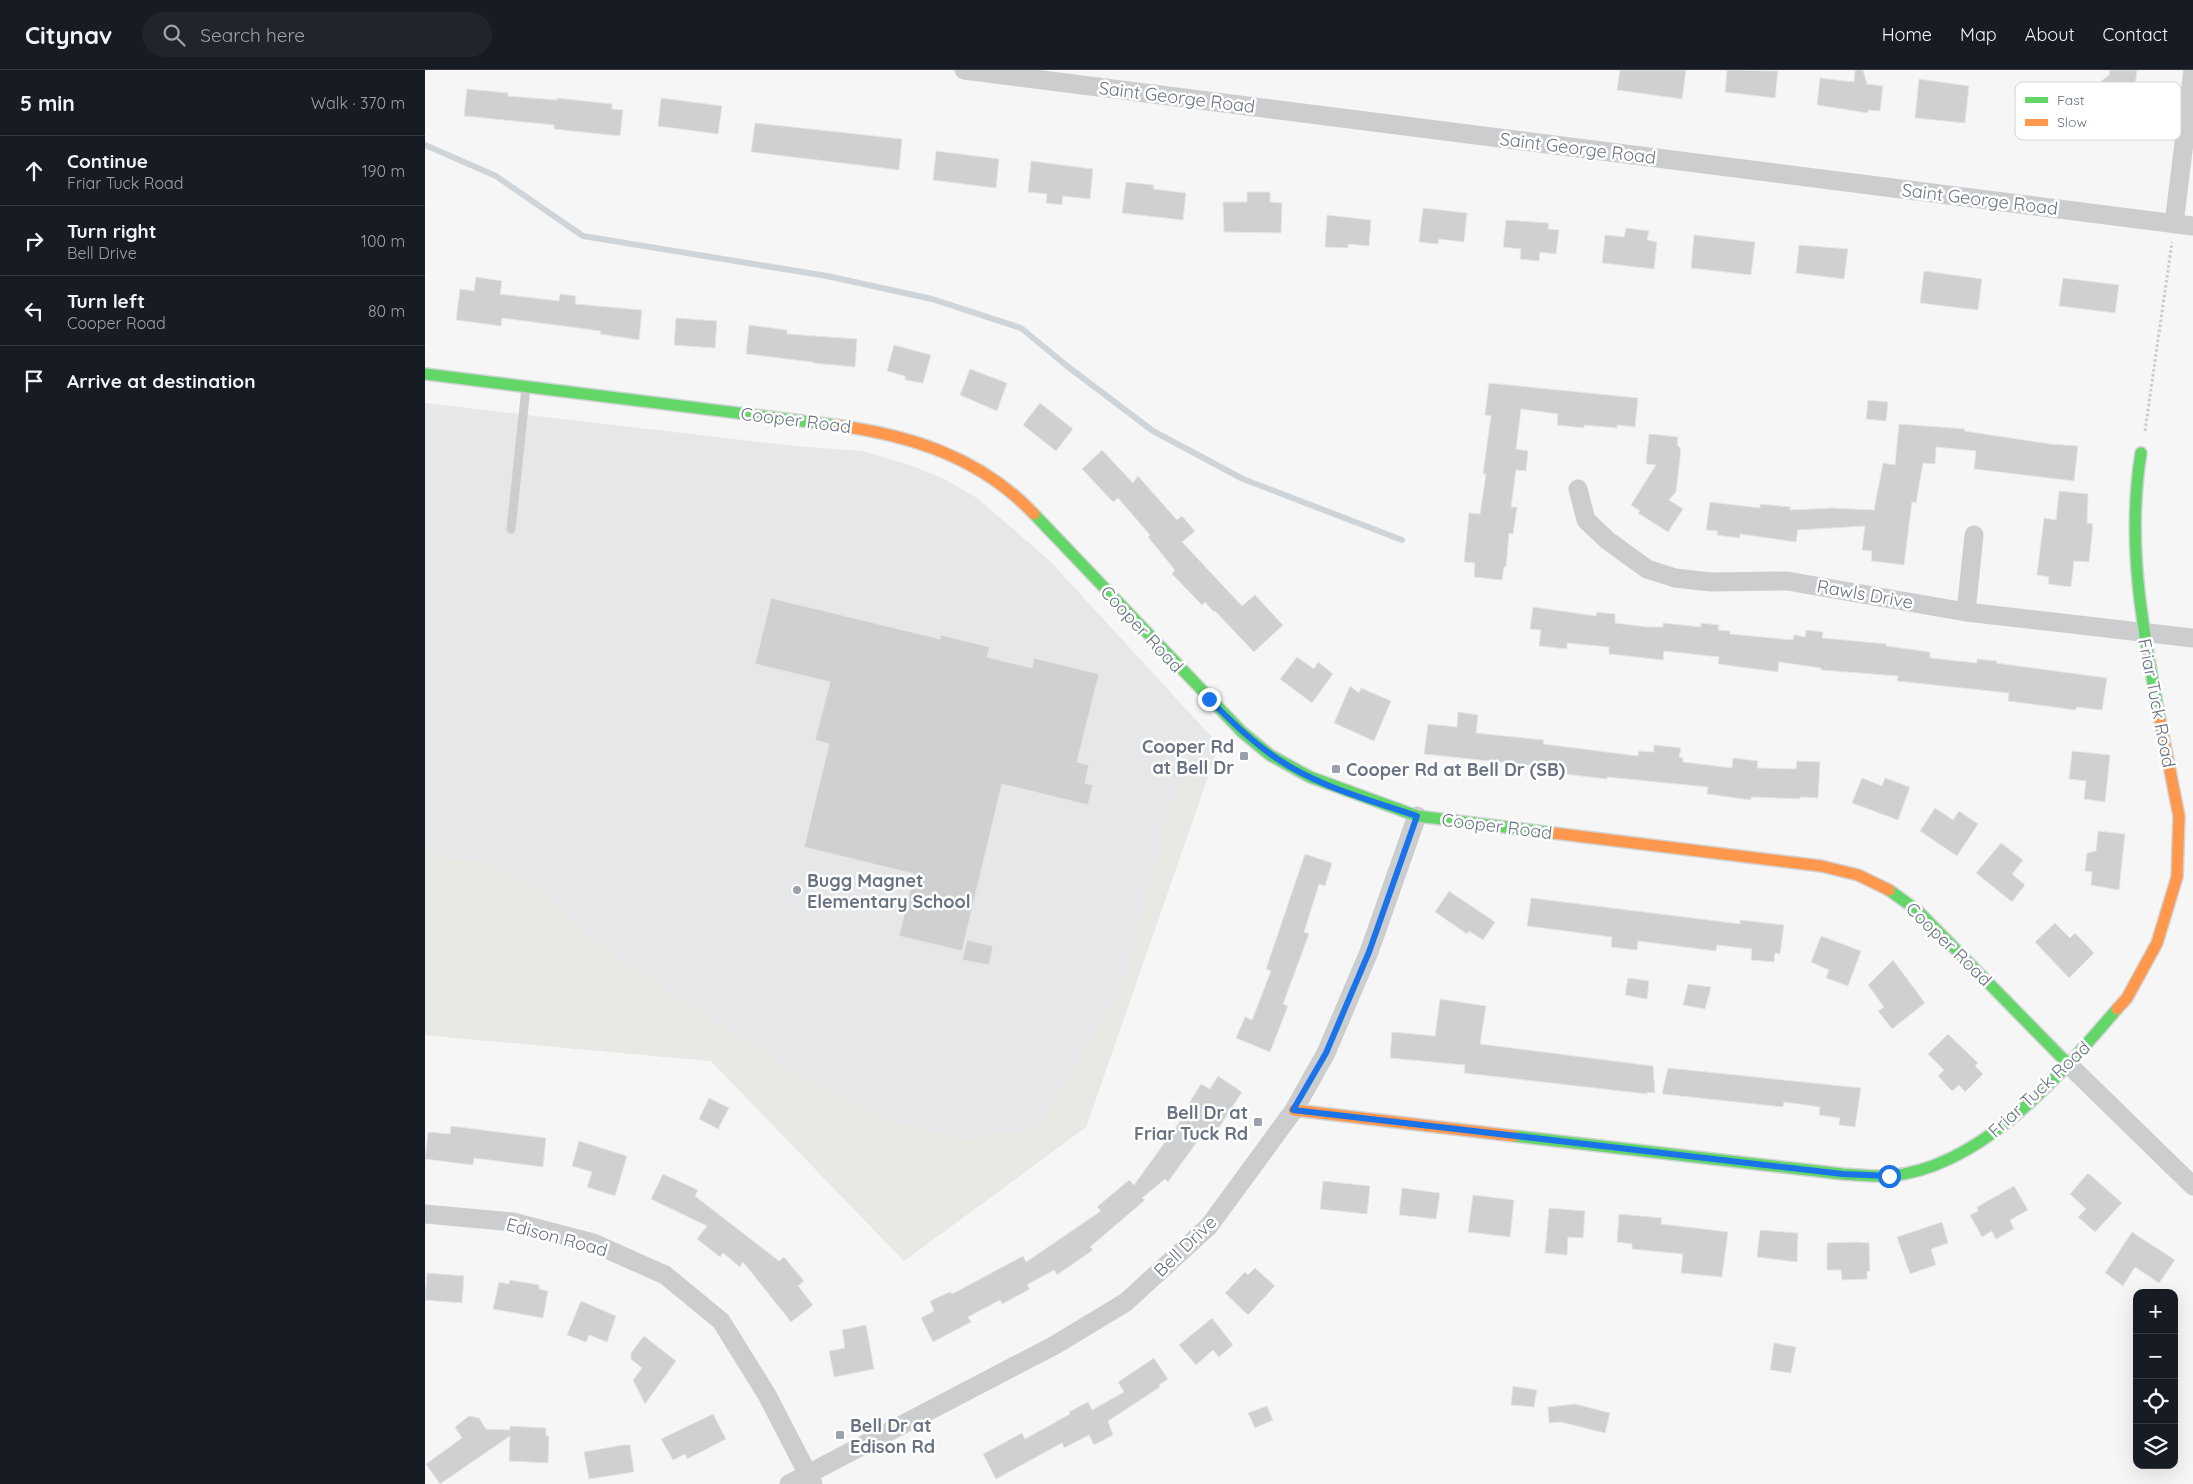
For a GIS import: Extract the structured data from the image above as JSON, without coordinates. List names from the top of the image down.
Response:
{
  "streets": {
    "street": [
      "Saint George Road",
      "Cooper Road",
      "Rawls Drive",
      "Friar Tuck Road",
      "Edison Road",
      "Bell Drive"
    ]
  },
  "crossings": [
    ["Cooper Road", "Friar Tuck Road"],
    ["Cooper Road", "Bell Drive"],
    ["Rawls Drive", "Friar Tuck Road"],
    ["Friar Tuck Road", "Bell Drive"],
    ["Edison Road", "Bell Drive"]
  ],
  "places": {
    "transit": [
      "Cooper Rd at Bell Dr",
      "Cooper Rd at Bell Dr (SB)",
      "Bell Dr at Friar Tuck Rd",
      "Bell Dr at Edison Rd"
    ],
    "other": ["Bugg Magnet Elementary School"]
  },
  "legend": ["Fast", "Slow"],
  "page": {
    "header": "Citynav",
    "search": "Search here",
    "nav": [
      "Home",
      "Map",
      "About",
      "Contact"
    ],
    "heading": ["5 min", "Walk · 370 m"],
    "list": [
      ["Continue", "Friar Tuck Road", "190 m"],
      ["Turn right", "Bell Drive", "100 m"],
      ["Turn left", "Cooper Road", "80 m"],
      "Arrive at destination"
    ],
    "map_buttons": ["+", "−"]
  }
}
